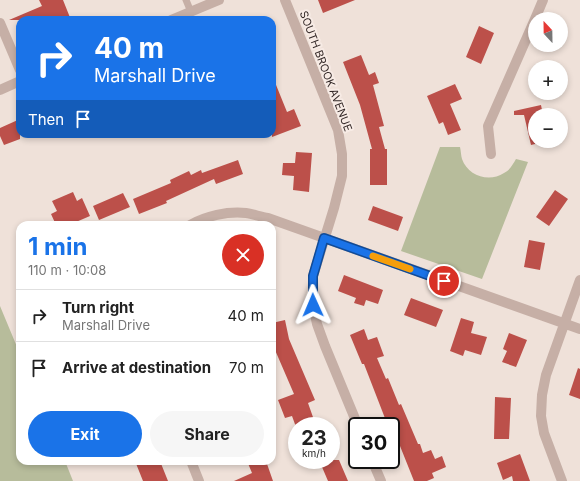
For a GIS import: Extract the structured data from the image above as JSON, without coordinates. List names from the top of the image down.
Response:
{
  "streets": {
    "street": ["SOUTH BROOK AVENUE"]
  },
  "north": "top",
  "page": {
    "map_buttons": ["+", "−"],
    "turn": ["40 m", "Marshall Drive"],
    "then": "Then",
    "heading": ["1 min", "110 m · 10:08"],
    "list": [
      {
        "name": "Turn right",
        "note": "Marshall Drive",
        "value": "40 m"
      },
      {
        "name": "Arrive at destination",
        "value": "70 m"
      }
    ],
    "buttons": ["Exit", "Share"],
    "speed": "23 km/h",
    "limit": "30"
  }
}
